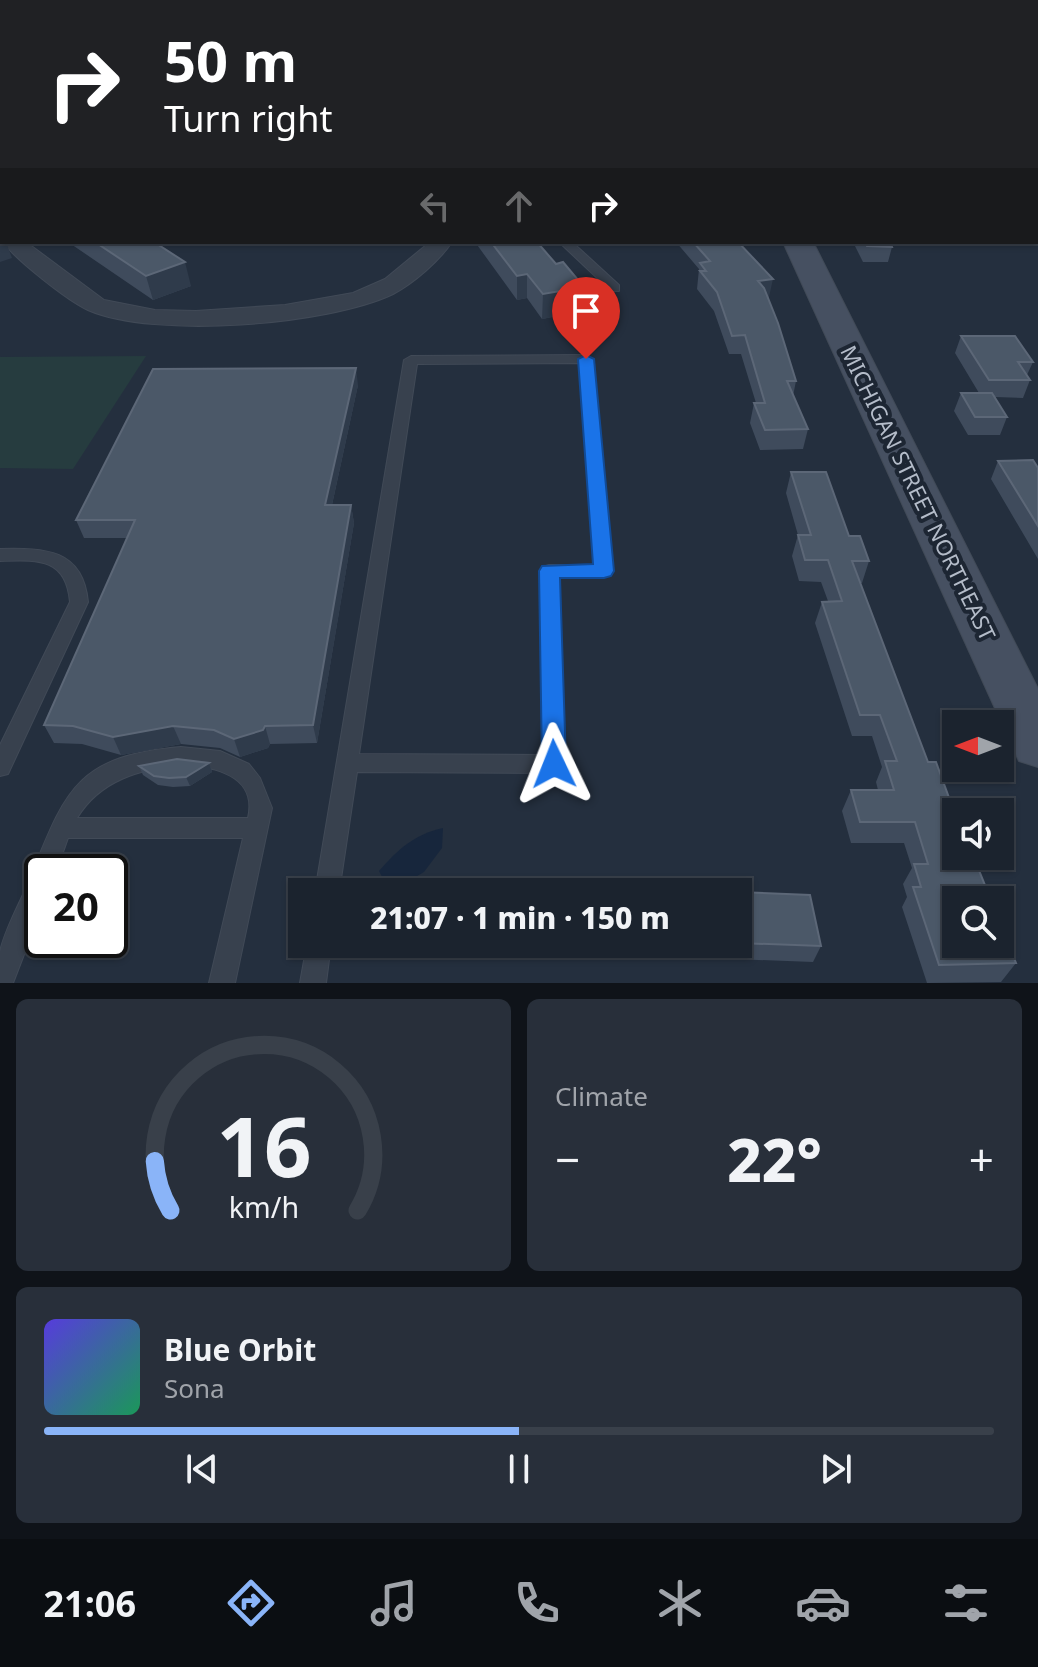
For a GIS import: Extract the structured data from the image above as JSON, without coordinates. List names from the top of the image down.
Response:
{
  "streets": {
    "main road": ["MICHIGAN STREET NORTHEAST"]
  },
  "north": "left",
  "page": {
    "turn": ["50 m", "Turn right"],
    "limit": "20",
    "trip": "21:07 · 1 min · 150 m",
    "tile": "Climate",
    "heat": ["−", "22°", "+"],
    "song": ["Blue Orbit", "Sona"],
    "tabs": "21:06",
    "gauge": ["16", "km/h"]
  }
}
